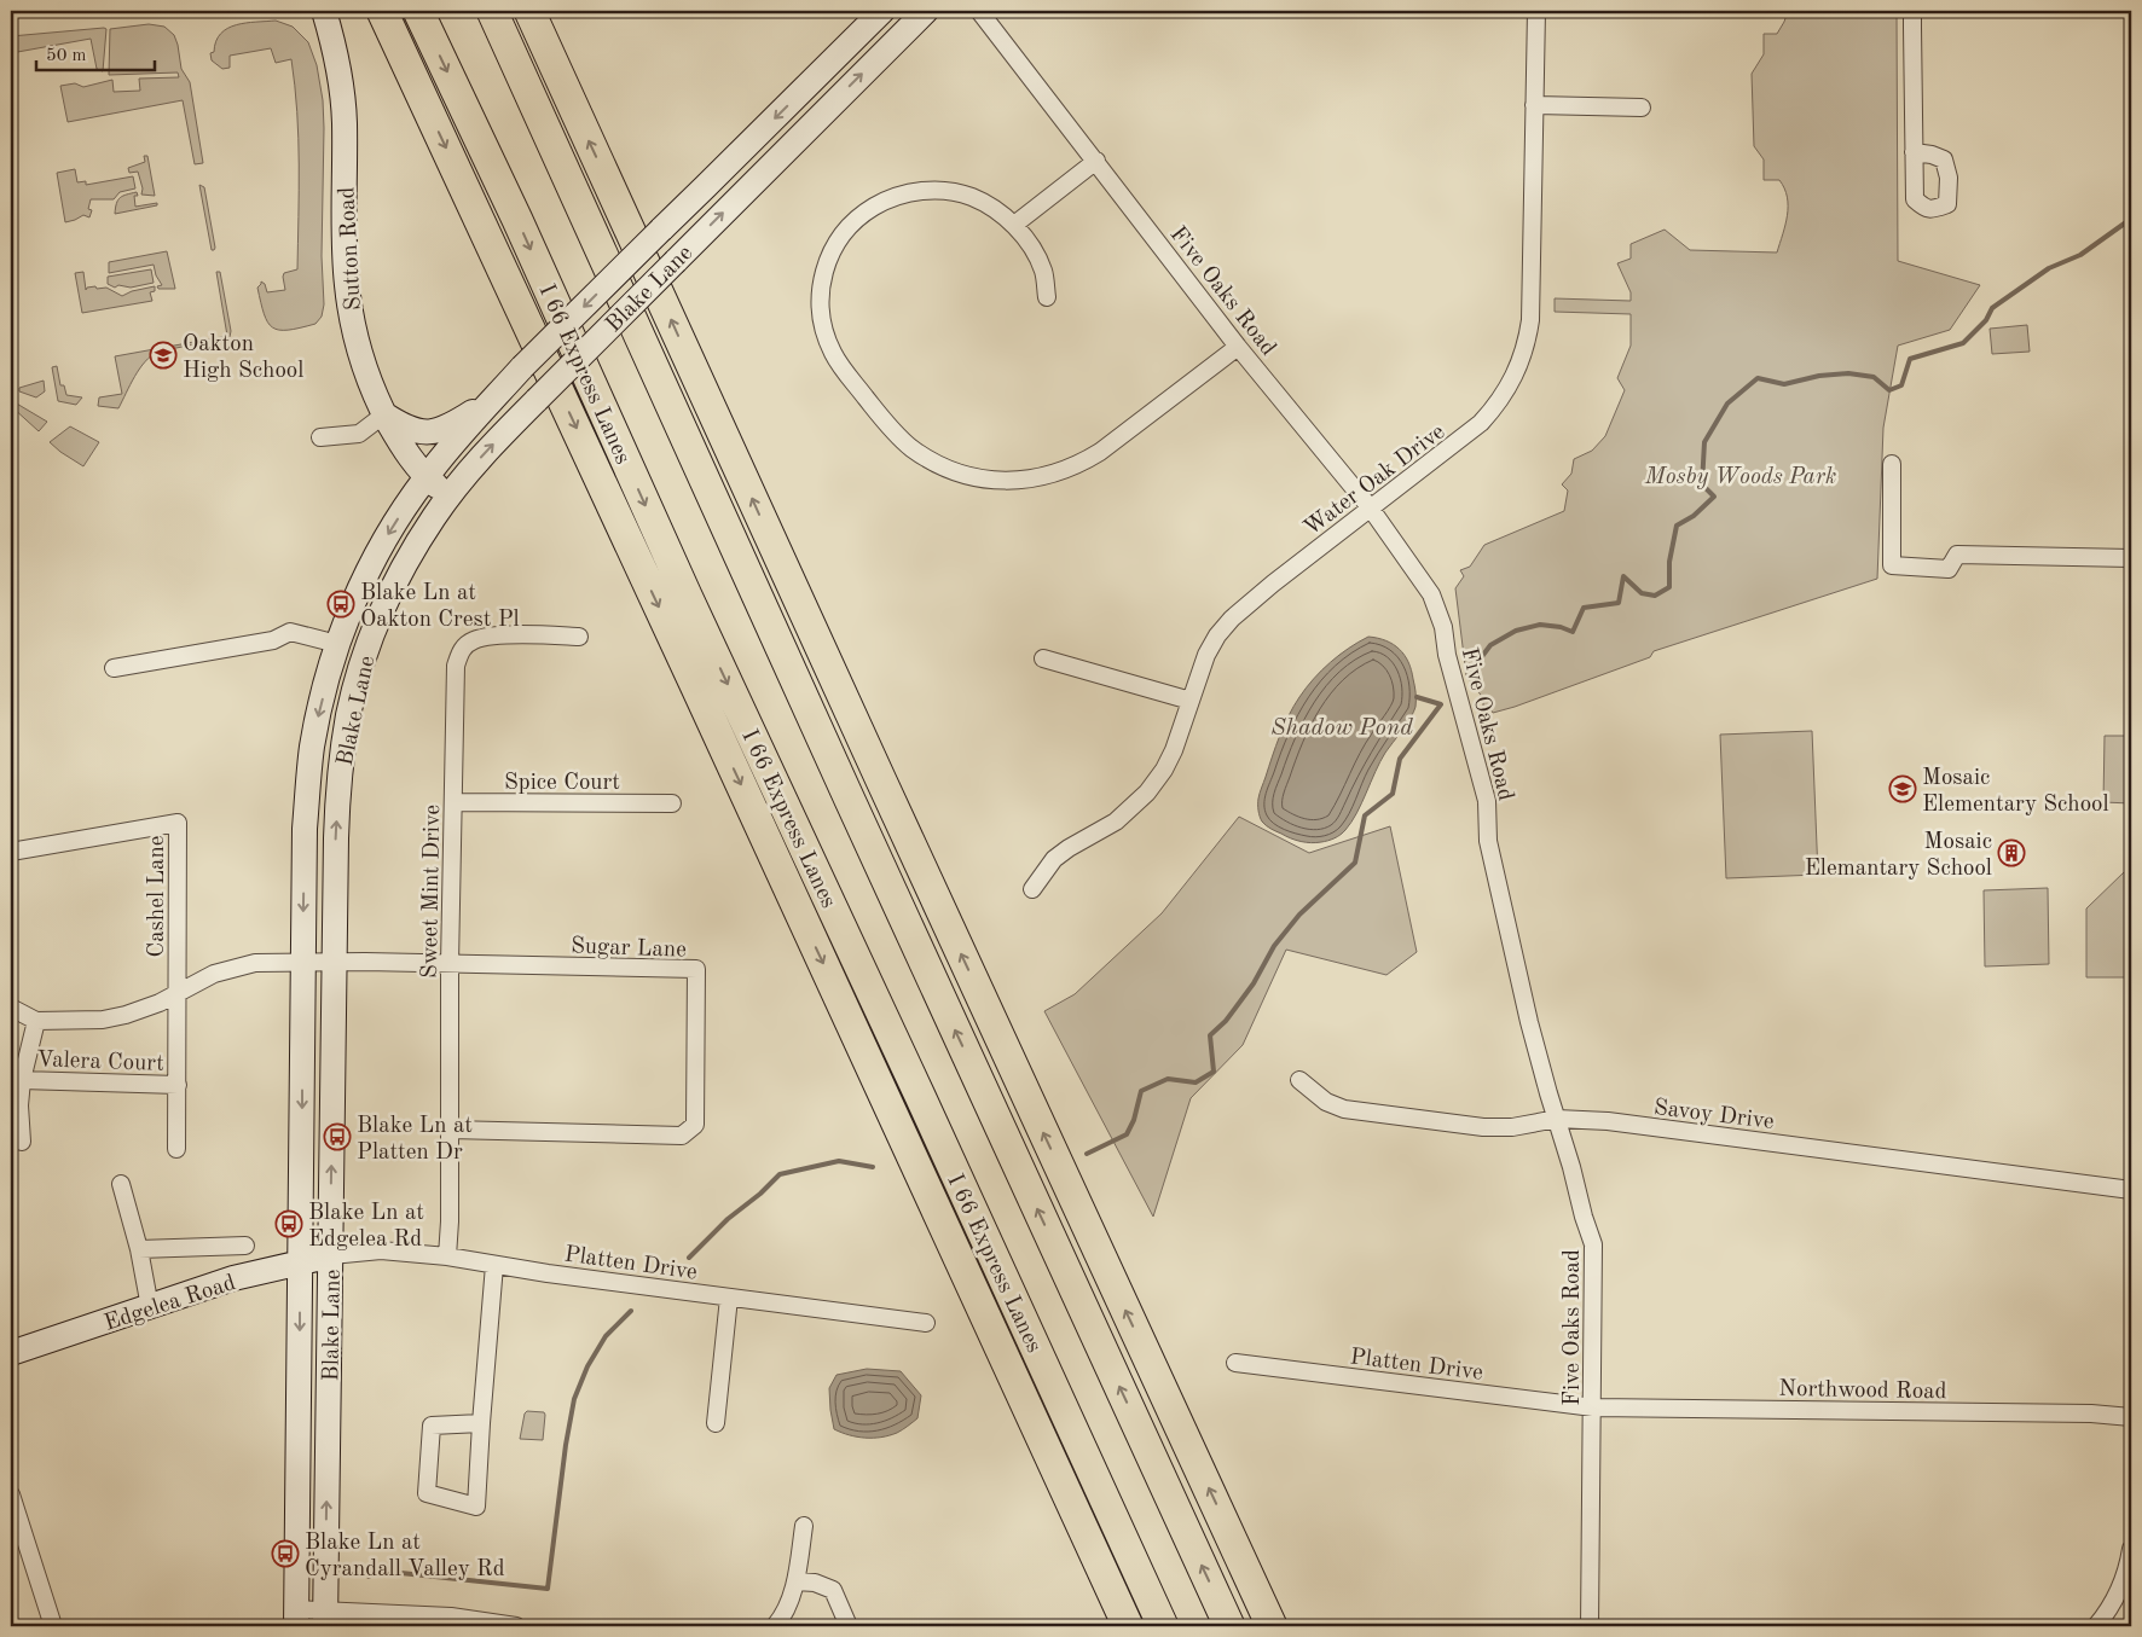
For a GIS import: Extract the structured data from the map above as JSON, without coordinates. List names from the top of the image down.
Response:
{
  "streets": {
    "highway": ["I 66 Express Lanes"],
    "main road": ["Sutton Road", "Blake Lane", "Edgelea Road"],
    "street": [
      "Five Oaks Road",
      "Water Oak Drive",
      "Spice Court",
      "Sweet Mint Drive",
      "Cashel Lane",
      "Sugar Lane",
      "Valera Court",
      "Savoy Drive",
      "Platten Drive",
      "Northwood Road"
    ]
  },
  "crossings": [
    ["Sutton Road", "Blake Lane"],
    ["Blake Lane", "Sugar Lane"],
    ["Blake Lane", "Platten Drive"],
    ["Blake Lane", "Edgelea Road"],
    ["Five Oaks Road", "Water Oak Drive"],
    ["Five Oaks Road", "Savoy Drive"],
    ["Five Oaks Road", "Platten Drive"],
    ["Five Oaks Road", "Northwood Road"],
    ["Spice Court", "Sweet Mint Drive"],
    ["Sweet Mint Drive", "Sugar Lane"],
    ["Sweet Mint Drive", "Platten Drive"],
    ["Cashel Lane", "Sugar Lane"],
    ["Cashel Lane", "Valera Court"],
    ["Sugar Lane", "Valera Court"],
    ["Platten Drive", "Edgelea Road"],
    ["Platten Drive", "Northwood Road"]
  ],
  "water": ["Shadow Pond"],
  "parks": ["Mosby Woods Park"],
  "places": {
    "school or university": ["Oakton High School", "Mosaic Elementary School"],
    "bus stop": [
      "Blake Ln at Oakton Crest Pl",
      "Blake Ln at Platten Dr",
      "Blake Ln at Edgelea Rd",
      "Blake Ln at Cyrandall Valley Rd"
    ],
    "building": ["Mosaic Elemantary School"]
  },
  "scale_bar": "50 m"
}
